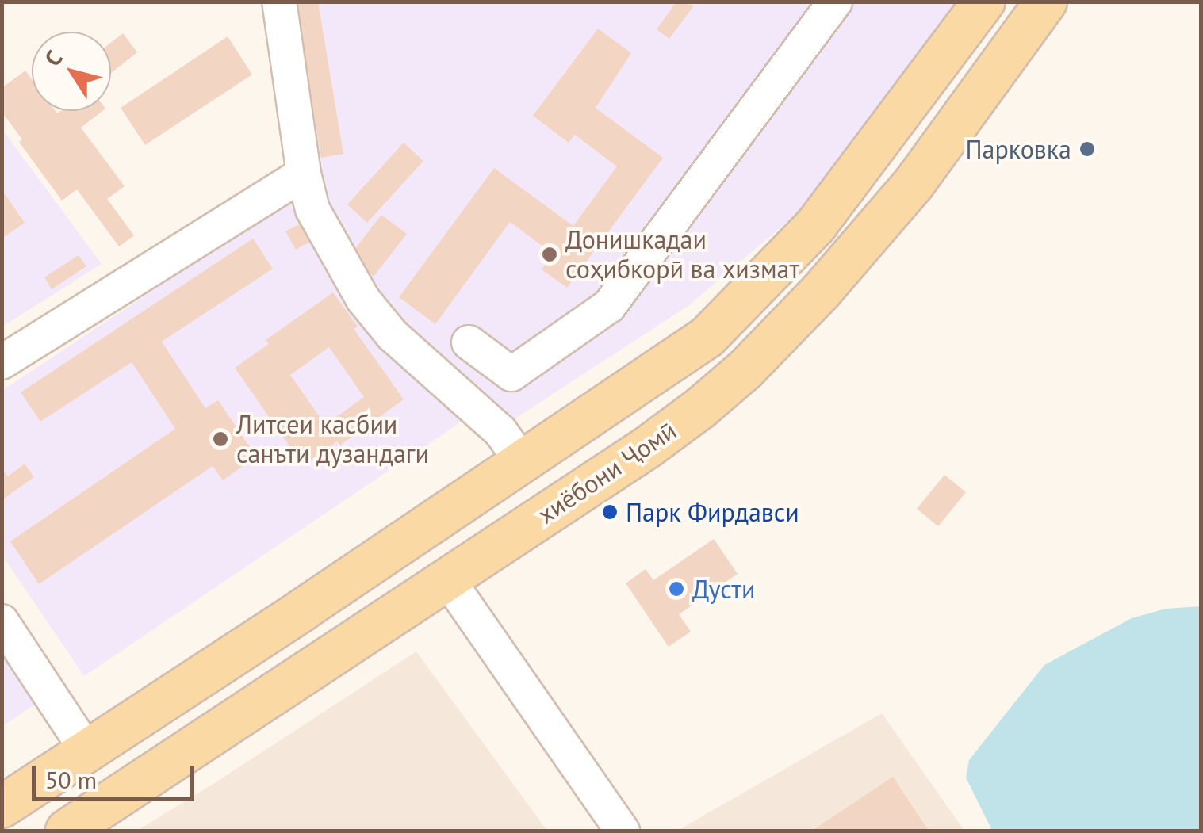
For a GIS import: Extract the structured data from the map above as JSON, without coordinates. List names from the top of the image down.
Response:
{
  "streets": {
    "main road": ["хиёбони Ҷомӣ"]
  },
  "places": [
    "Парковка",
    "Донишкадаи соҳибкорӣ ва хизмат",
    "Литсеи касбии санъти дузандаги",
    "Парк Фирдавси",
    "Дусти"
  ],
  "scale_bar": "50 m",
  "north": "top left"
}
